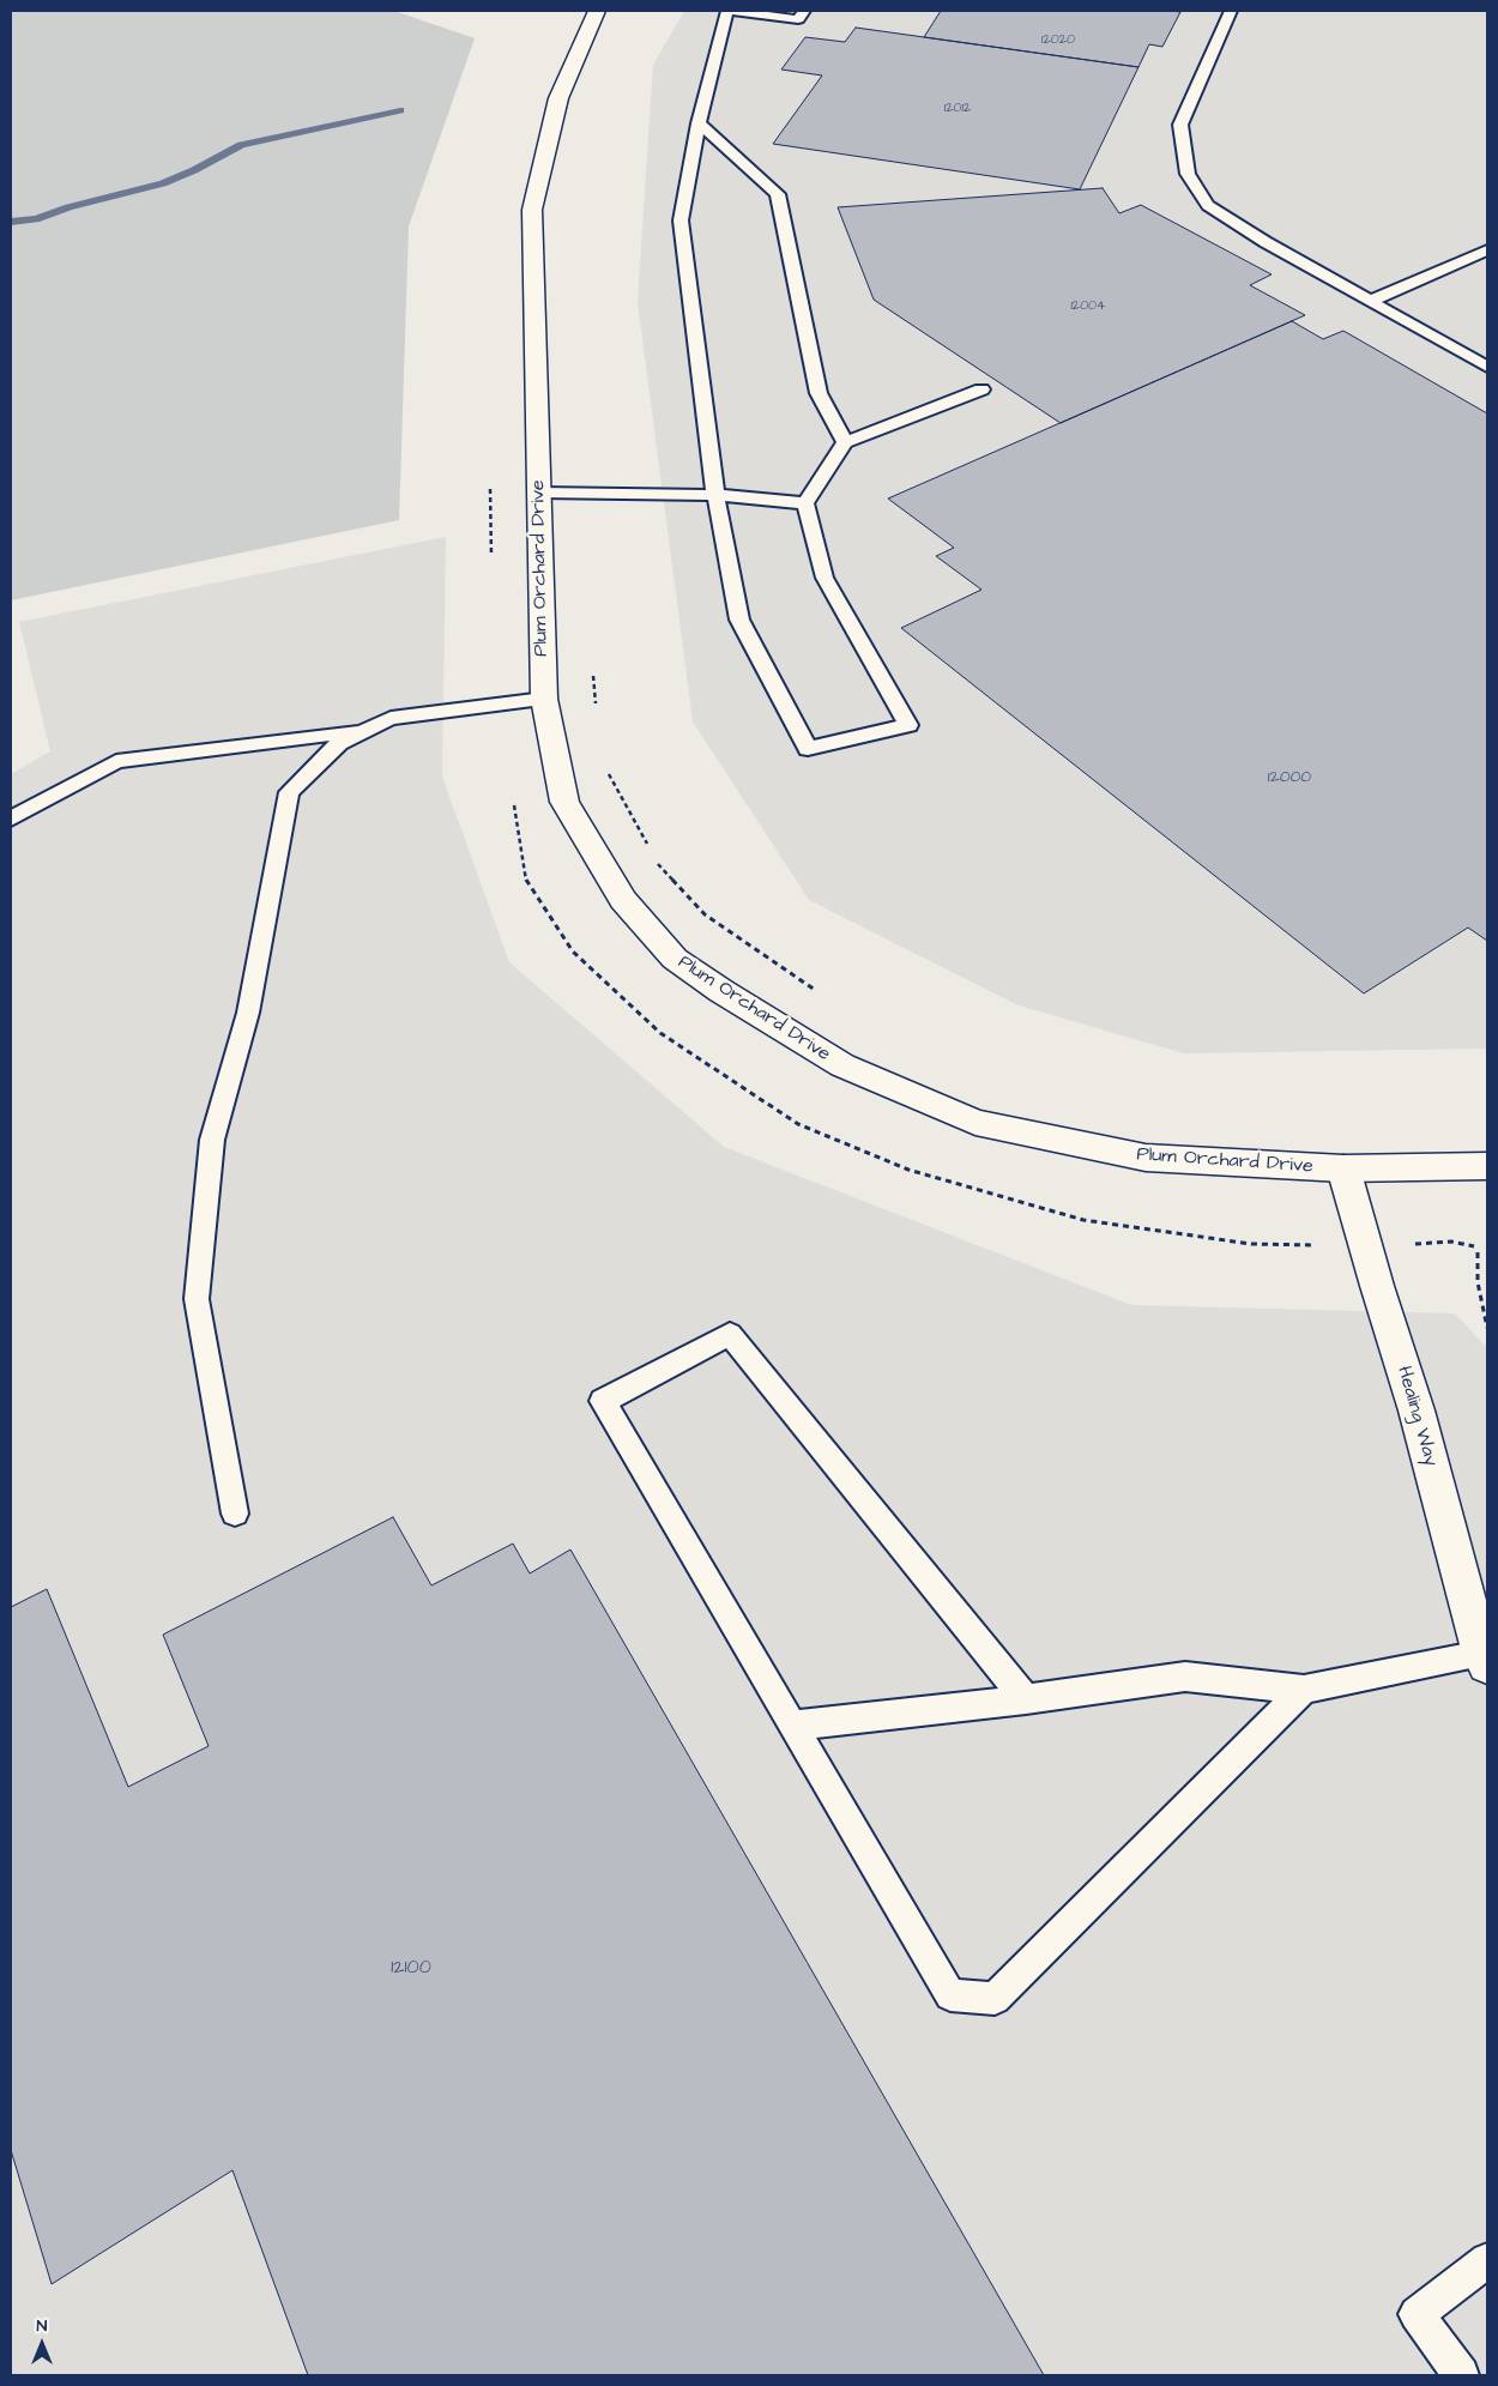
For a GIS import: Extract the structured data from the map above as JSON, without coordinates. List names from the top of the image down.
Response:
{
  "streets": {
    "street": ["Plum Orchard Drive", "Healing Way"]
  },
  "crossings": [
    ["Plum Orchard Drive", "Healing Way"]
  ],
  "house_numbers": [
    "12020",
    "12012",
    "12004",
    "12000",
    "12100"
  ],
  "north": "top"
}
